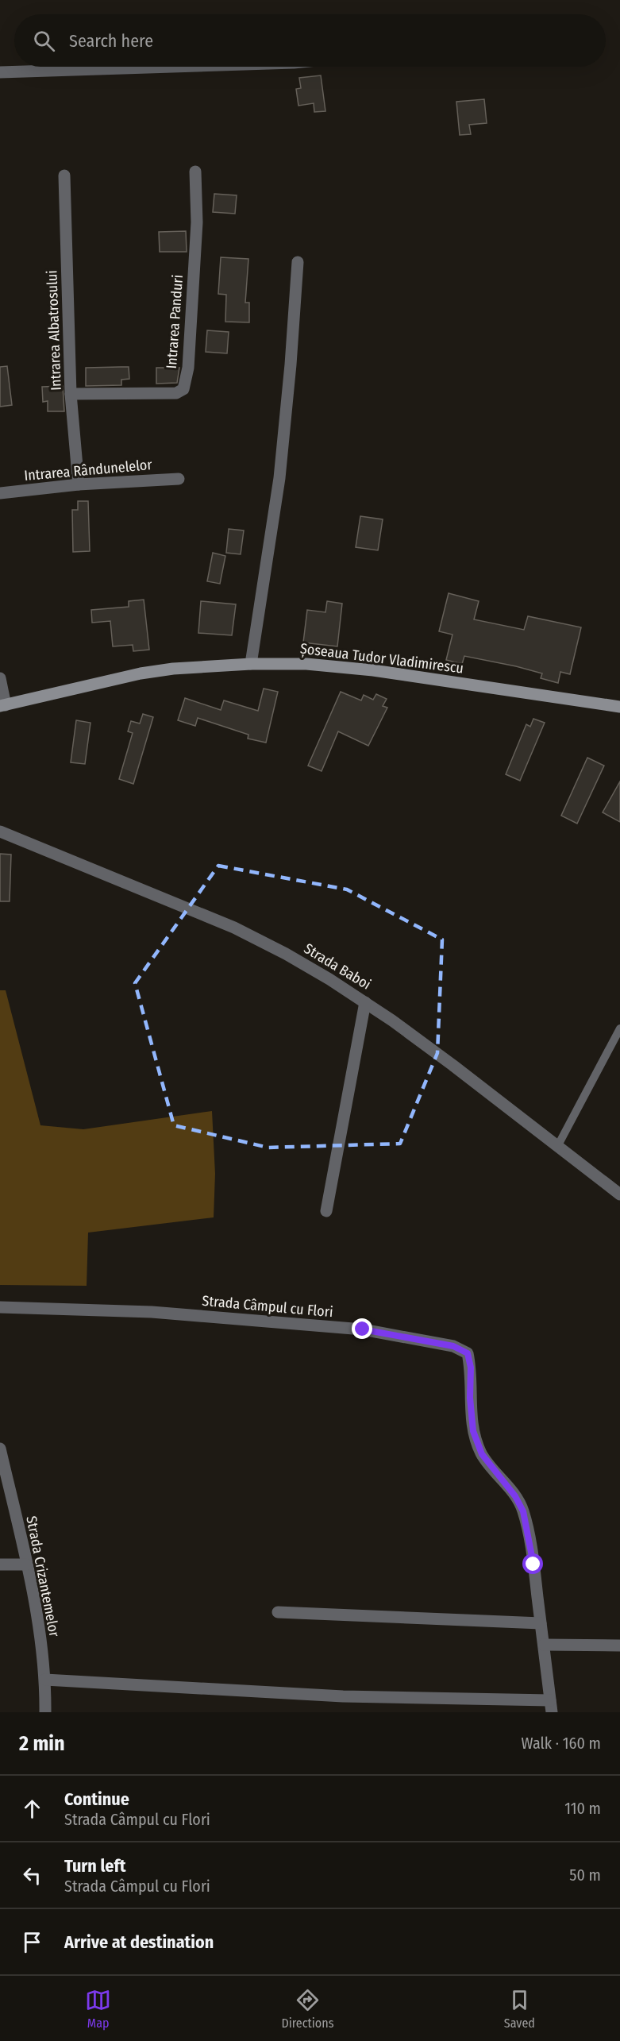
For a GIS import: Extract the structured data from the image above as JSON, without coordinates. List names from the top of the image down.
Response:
{
  "streets": {
    "main road": ["Șoseaua Tudor Vladimirescu"],
    "street": [
      "Intrarea Panduri",
      "Intrarea Albatrosului",
      "Intrarea Rândunelelor",
      "Strada Baboi",
      "Strada Câmpul cu Flori",
      "Strada Crizantemelor"
    ]
  },
  "crossings": [
    ["Intrarea Panduri", "Intrarea Albatrosului"],
    ["Intrarea Albatrosului", "Intrarea Rândunelelor"]
  ],
  "page": {
    "search": "Search here",
    "heading": ["2 min", "Walk · 160 m"],
    "list": [
      ["Continue", "Strada Câmpul cu Flori", "110 m"],
      ["Turn left", "Strada Câmpul cu Flori", "50 m"],
      "Arrive at destination"
    ],
    "nav": ["Map", "Directions", "Saved"]
  }
}
